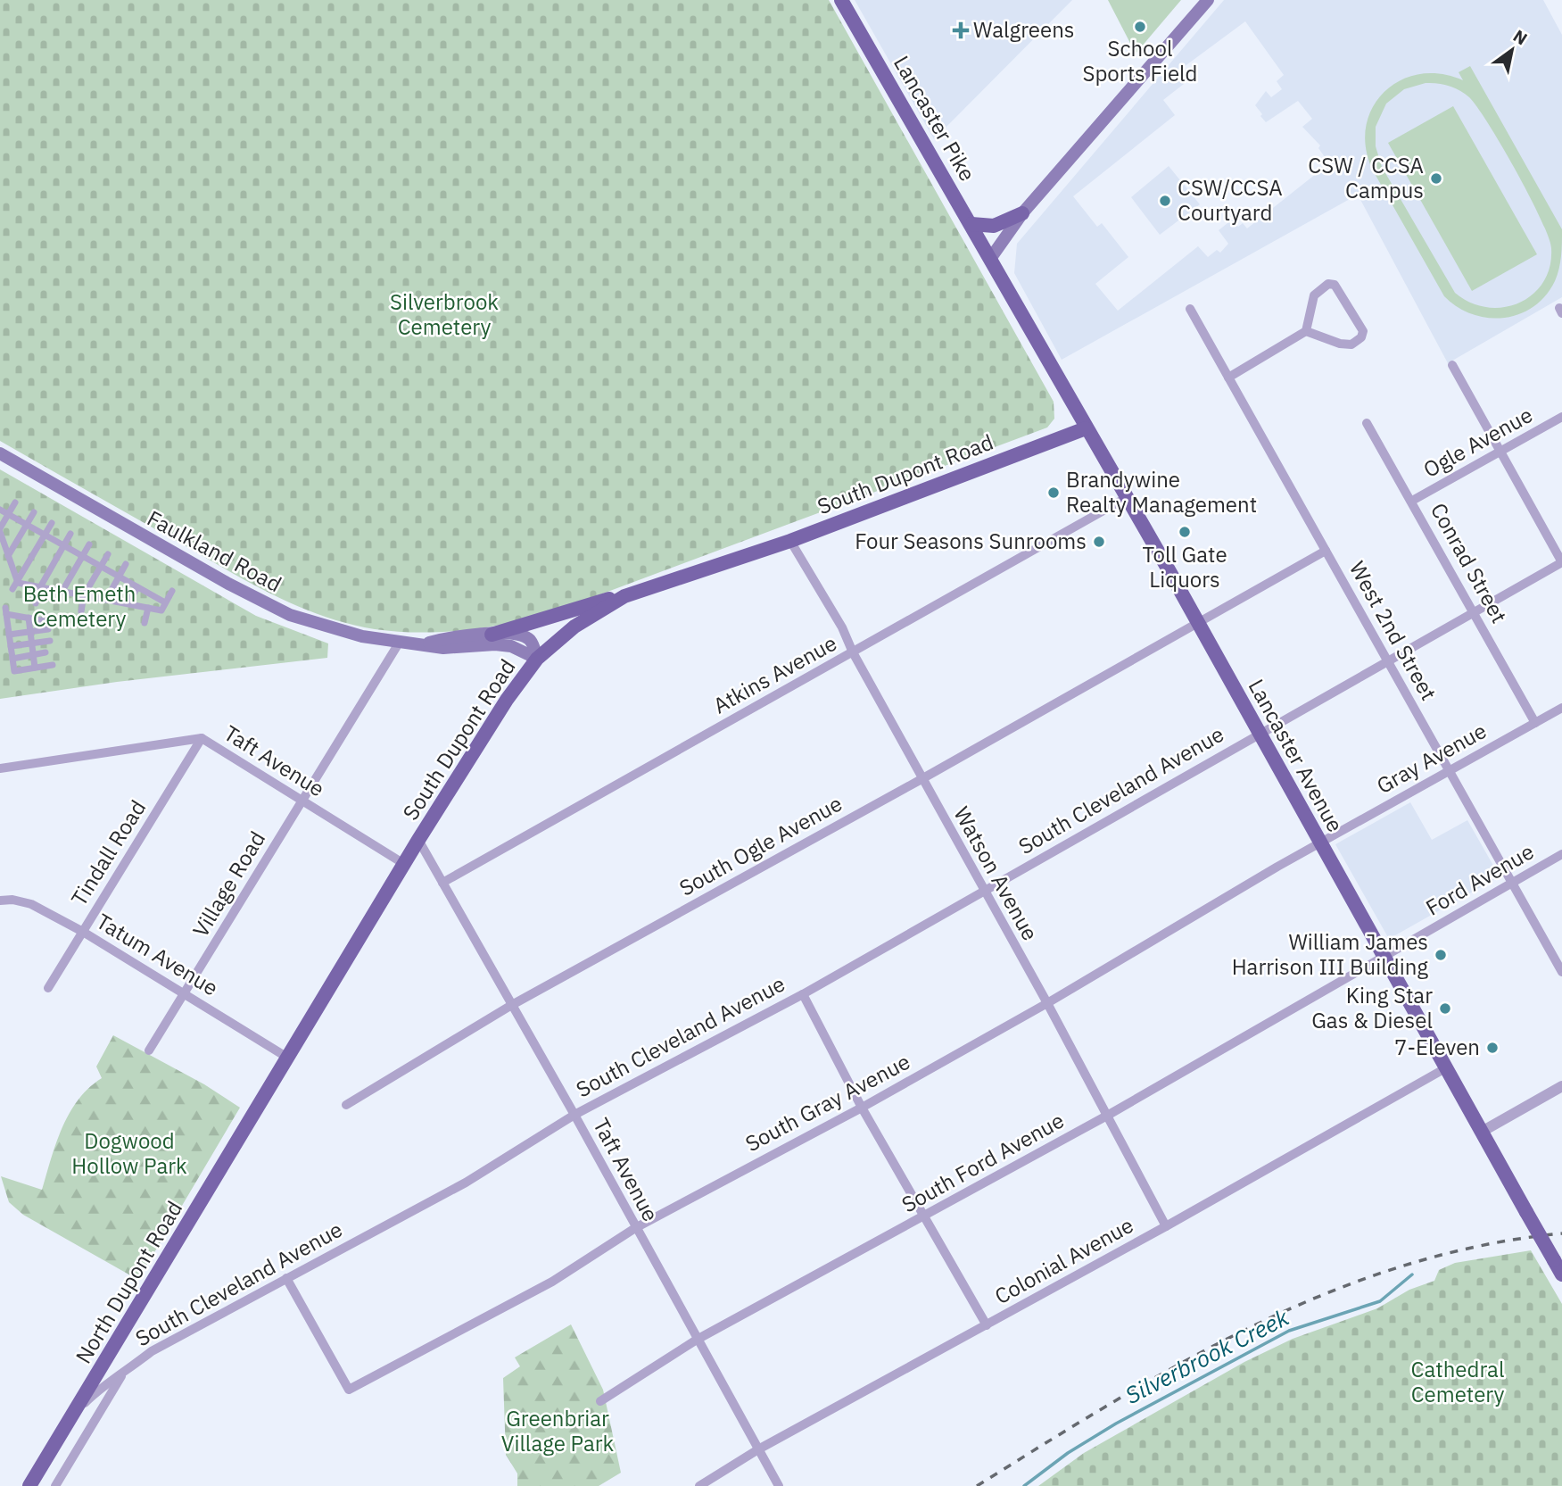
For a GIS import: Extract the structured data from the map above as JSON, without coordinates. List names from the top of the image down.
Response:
{
  "streets": {
    "main road": [
      "Lancaster Pike",
      "South Dupont Road",
      "Faulkland Road",
      "Lancaster Avenue",
      "North Dupont Road"
    ],
    "street": [
      "Ogle Avenue",
      "Conrad Street",
      "West 2nd Street",
      "Atkins Avenue",
      "Gray Avenue",
      "Taft Avenue",
      "South Cleveland Avenue",
      "South Ogle Avenue",
      "Tindall Road",
      "Watson Avenue",
      "Ford Avenue",
      "Village Road",
      "Tatum Avenue",
      "South Gray Avenue",
      "South Ford Avenue",
      "Colonial Avenue"
    ]
  },
  "crossings": [
    ["Lancaster Pike", "Lancaster Avenue"],
    ["Ogle Avenue", "Conrad Street"],
    ["South Dupont Road", "Faulkland Road"],
    ["South Dupont Road", "Lancaster Avenue"],
    ["South Dupont Road", "Taft Avenue"],
    ["South Dupont Road", "Watson Avenue"],
    ["South Dupont Road", "Tatum Avenue"],
    ["South Dupont Road", "North Dupont Road"],
    ["Faulkland Road", "Village Road"],
    ["Conrad Street", "Gray Avenue"],
    ["Conrad Street", "South Cleveland Avenue"],
    ["West 2nd Street", "Gray Avenue"],
    ["West 2nd Street", "South Cleveland Avenue"],
    ["West 2nd Street", "Ford Avenue"],
    ["Atkins Avenue", "Lancaster Avenue"],
    ["Atkins Avenue", "Taft Avenue"],
    ["Atkins Avenue", "Watson Avenue"],
    ["Lancaster Avenue", "Gray Avenue"],
    ["Lancaster Avenue", "South Cleveland Avenue"],
    ["Lancaster Avenue", "South Ogle Avenue"],
    ["Lancaster Avenue", "Ford Avenue"],
    ["Lancaster Avenue", "South Gray Avenue"],
    ["Lancaster Avenue", "South Ford Avenue"],
    ["Lancaster Avenue", "Colonial Avenue"],
    ["Gray Avenue", "South Gray Avenue"],
    ["Taft Avenue", "South Cleveland Avenue"],
    ["Taft Avenue", "South Ogle Avenue"],
    ["Taft Avenue", "Tindall Road"],
    ["Taft Avenue", "Village Road"],
    ["Taft Avenue", "South Gray Avenue"],
    ["Taft Avenue", "South Ford Avenue"],
    ["Taft Avenue", "Colonial Avenue"],
    ["South Cleveland Avenue", "Watson Avenue"],
    ["South Cleveland Avenue", "South Gray Avenue"],
    ["South Cleveland Avenue", "North Dupont Road"],
    ["South Ogle Avenue", "Watson Avenue"],
    ["Tindall Road", "Tatum Avenue"],
    ["Watson Avenue", "South Gray Avenue"],
    ["Watson Avenue", "South Ford Avenue"],
    ["Watson Avenue", "Colonial Avenue"],
    ["Ford Avenue", "South Ford Avenue"],
    ["Village Road", "Tatum Avenue"]
  ],
  "water": ["Silverbrook Creek"],
  "parks": [
    "Silverbrook Cemetery",
    "Beth Emeth Cemetery",
    "Dogwood Hollow Park",
    "Cathedral Cemetery",
    "Greenbriar Village Park"
  ],
  "places": {
    "other": [
      "School Sports Field",
      "CSW / CCSA Campus",
      "CSW/CCSA Courtyard",
      "Brandywine Realty Management",
      "Toll Gate Liquors",
      "Four Seasons Sunrooms",
      "William James Harrison III Building",
      "King Star Gas & Diesel",
      "7-Eleven"
    ],
    "health": ["Walgreens"]
  },
  "north": "top right"
}
